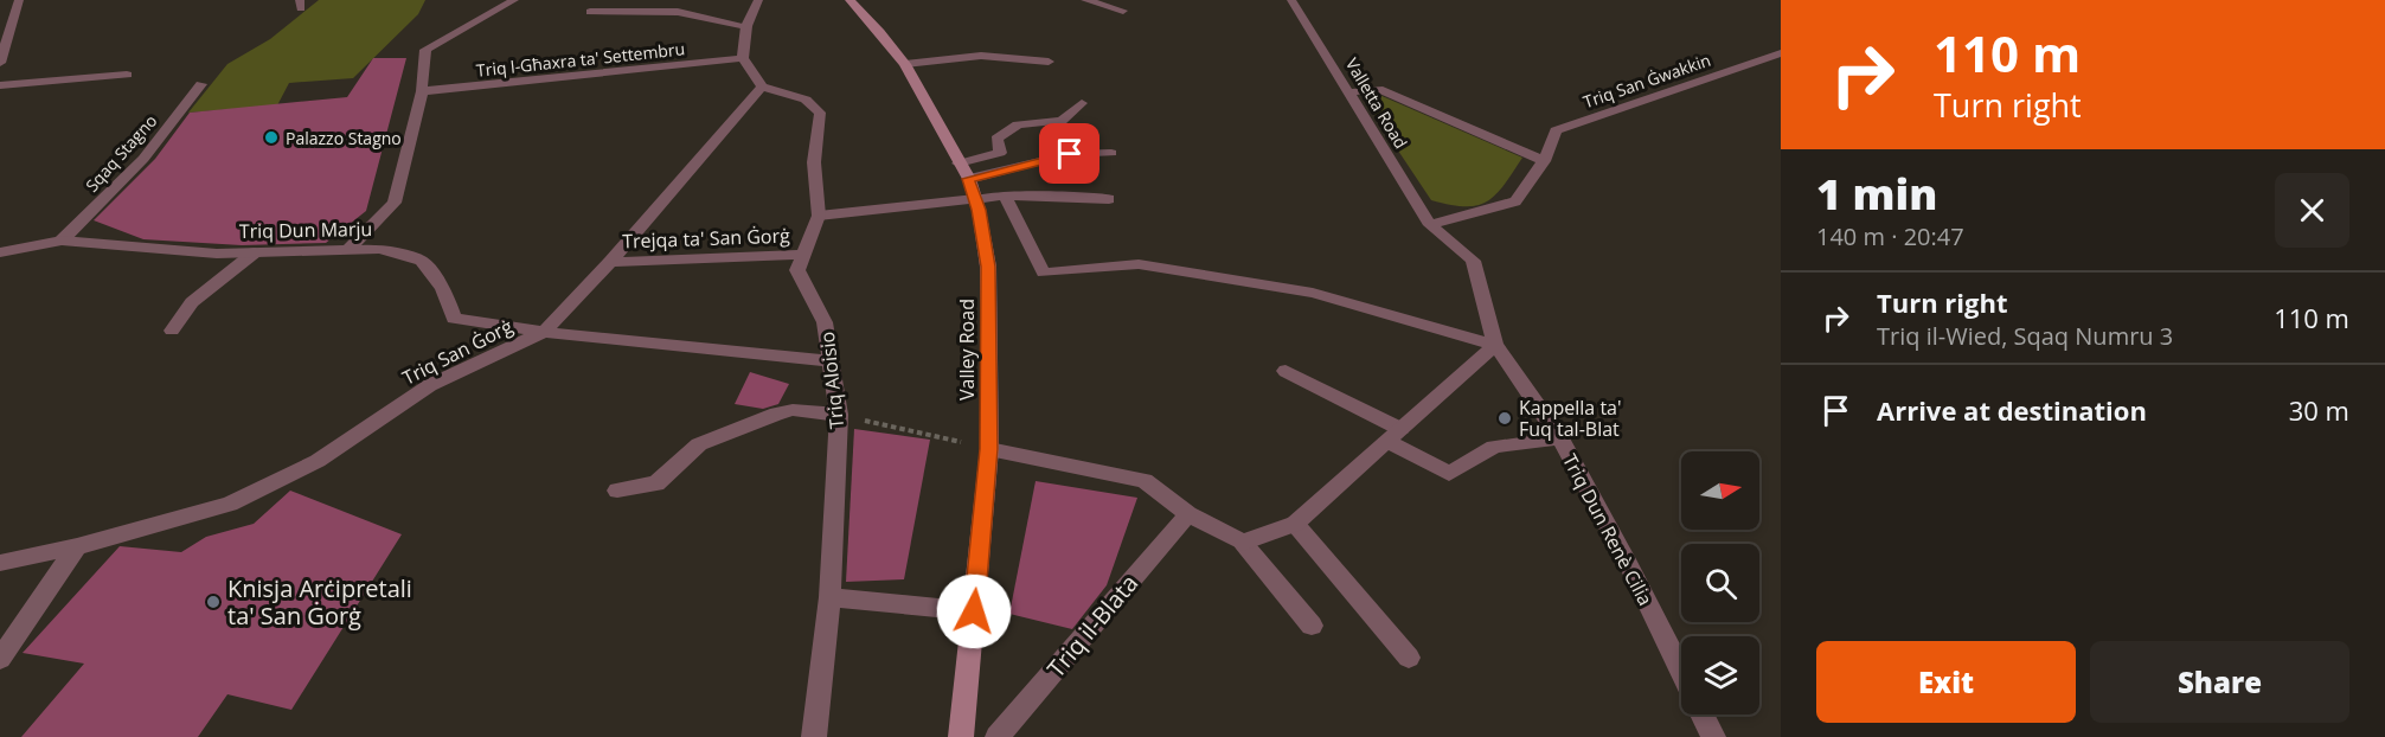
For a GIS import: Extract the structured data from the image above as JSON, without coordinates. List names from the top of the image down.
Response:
{
  "streets": {
    "street": [
      "Triq l-Għaxra ta' Settembru",
      "Triq San Ġwakkin",
      "Valletta Road",
      "Sqaq Stagno",
      "Triq Dun Marju",
      "Trejqa ta' San Ġorġ",
      "Valley Road",
      "Triq San Ġorġ",
      "Triq Aloisio",
      "Triq Dun Renè Cilia",
      "Triq il-Blata"
    ]
  },
  "crossings": [
    ["Triq San Ġwakkin", "Valletta Road"],
    ["Triq San Ġwakkin", "Triq Dun Renè Cilia"],
    ["Valletta Road", "Triq Dun Renè Cilia"],
    ["Sqaq Stagno", "Triq Dun Marju"],
    ["Triq Dun Marju", "Triq San Ġorġ"],
    ["Triq Dun Marju", "Triq Aloisio"],
    ["Trejqa ta' San Ġorġ", "Triq San Ġorġ"],
    ["Trejqa ta' San Ġorġ", "Triq Aloisio"],
    ["Triq San Ġorġ", "Triq Aloisio"]
  ],
  "places": ["Palazzo Stagno", "Kappella ta' Fuq tal-Blat", "Knisja Arċipretali ta' San Ġorġ"],
  "north": "right",
  "page": {
    "turn": ["110 m", "Turn right"],
    "heading": ["1 min", "140 m · 20:47"],
    "list": [
      {
        "name": "Turn right",
        "note": "Triq il-Wied, Sqaq Numru 3",
        "value": "110 m"
      },
      {
        "name": "Arrive at destination",
        "value": "30 m"
      }
    ],
    "buttons": ["Exit", "Share"]
  }
}
